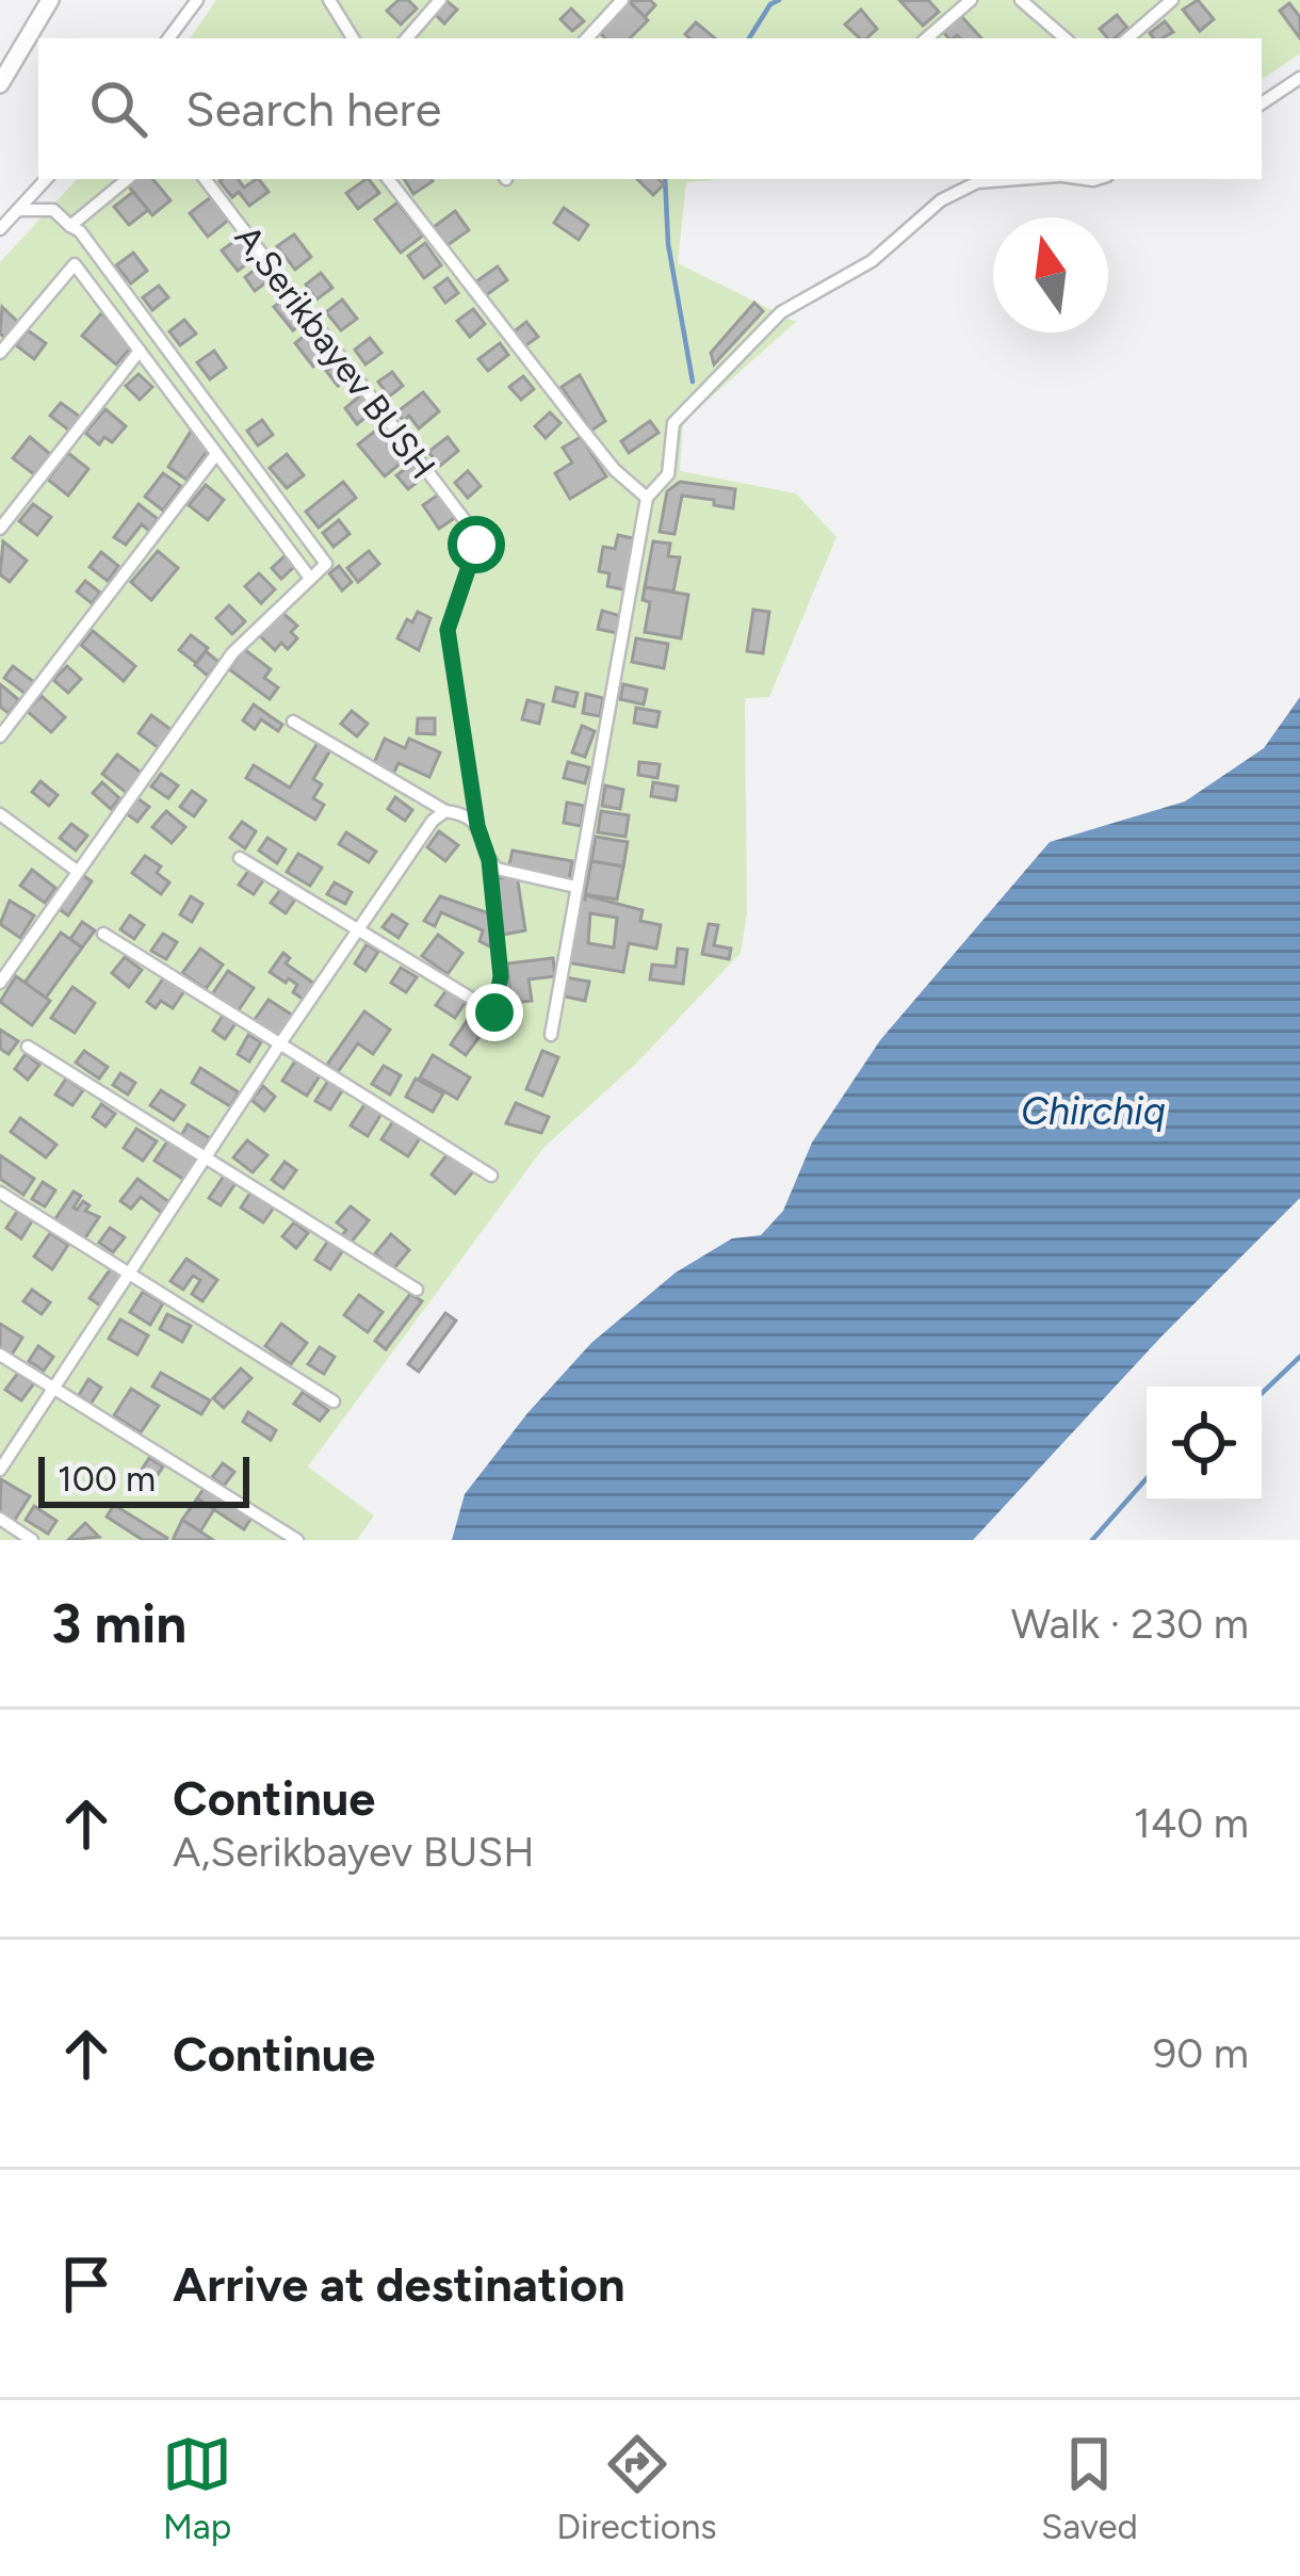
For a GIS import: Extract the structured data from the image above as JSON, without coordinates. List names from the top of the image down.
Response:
{
  "streets": {
    "street": ["A,Serikbayev BUSH"]
  },
  "water": ["Chirchiq"],
  "scale_bar": "100 m",
  "north": "top",
  "page": {
    "search": "Search here",
    "scale": "100 m",
    "heading": ["3 min", "Walk · 230 m"],
    "list": [
      ["Continue", "A,Serikbayev BUSH", "140 m"],
      ["Continue", "90 m"],
      "Arrive at destination"
    ],
    "nav": ["Map", "Directions", "Saved"]
  }
}
